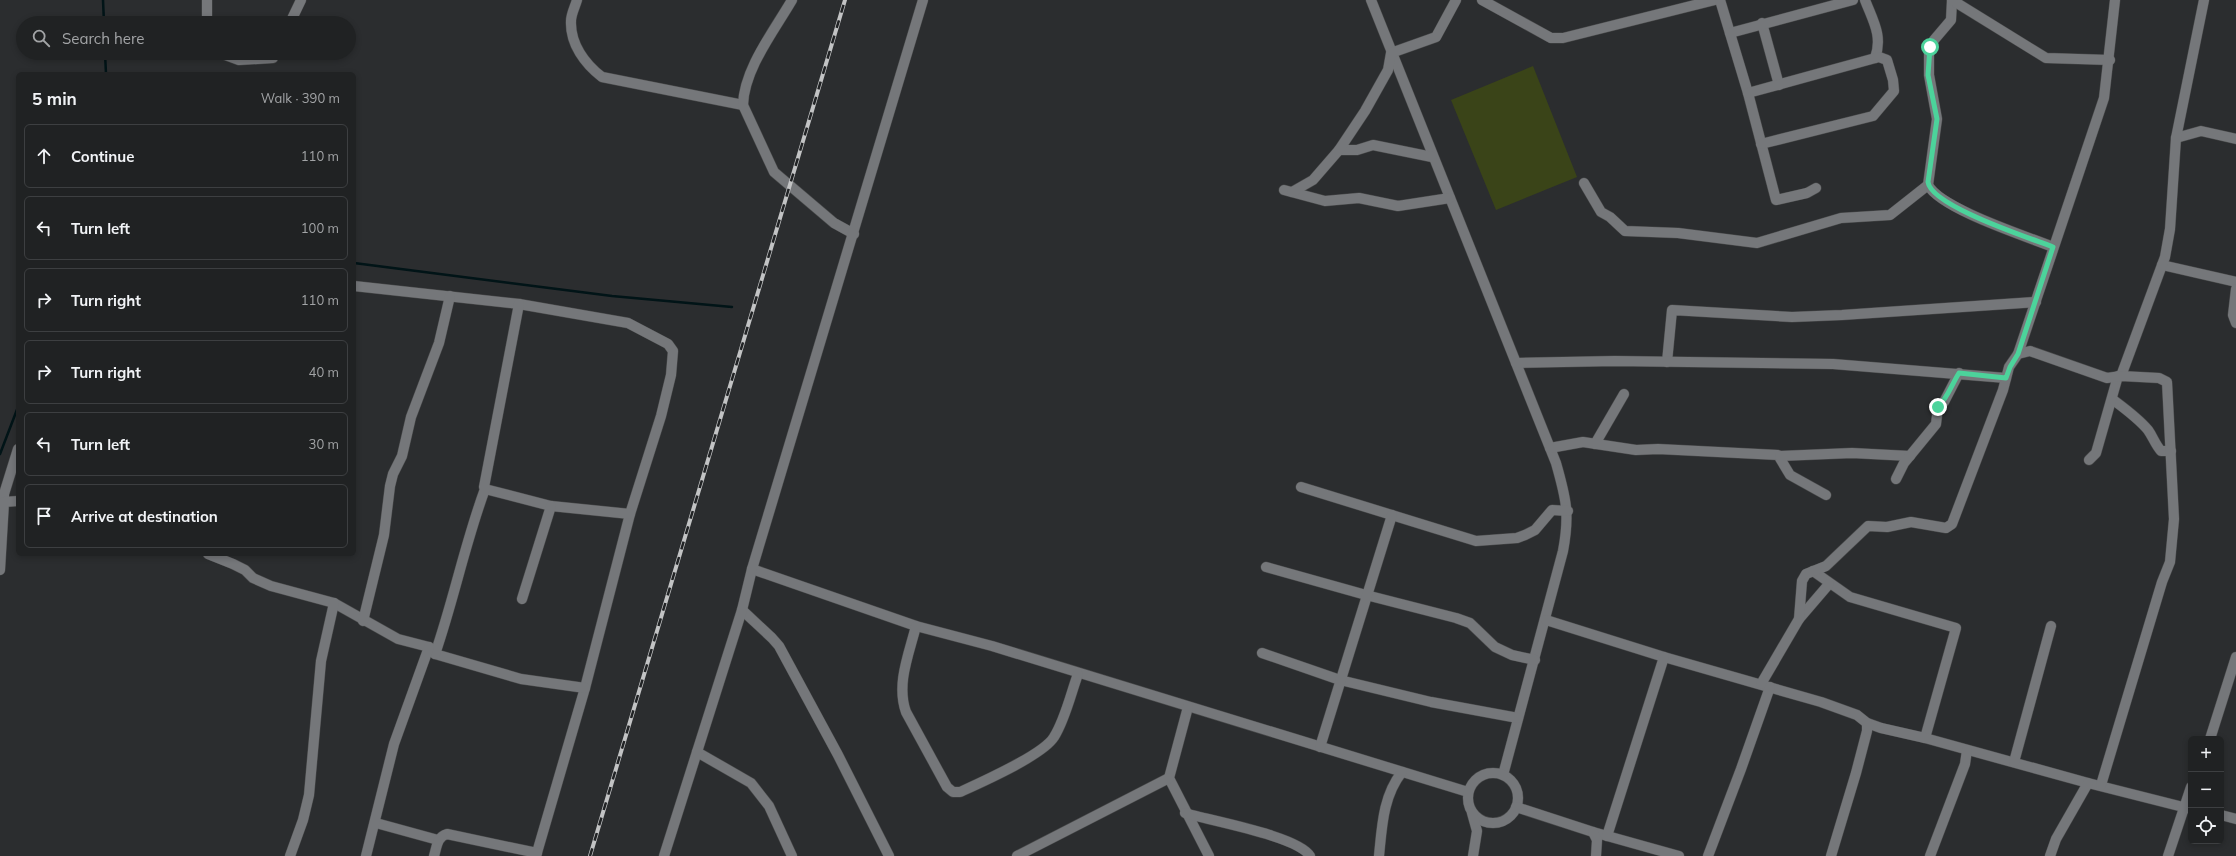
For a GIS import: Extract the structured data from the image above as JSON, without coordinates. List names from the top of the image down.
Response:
{
  "page": {
    "search": "Search here",
    "heading": ["5 min", "Walk · 390 m"],
    "list": [
      ["Continue", "110 m"],
      ["Turn left", "100 m"],
      ["Turn right", "110 m"],
      ["Turn right", "40 m"],
      ["Turn left", "30 m"],
      "Arrive at destination"
    ],
    "map_buttons": ["+", "−"]
  }
}
